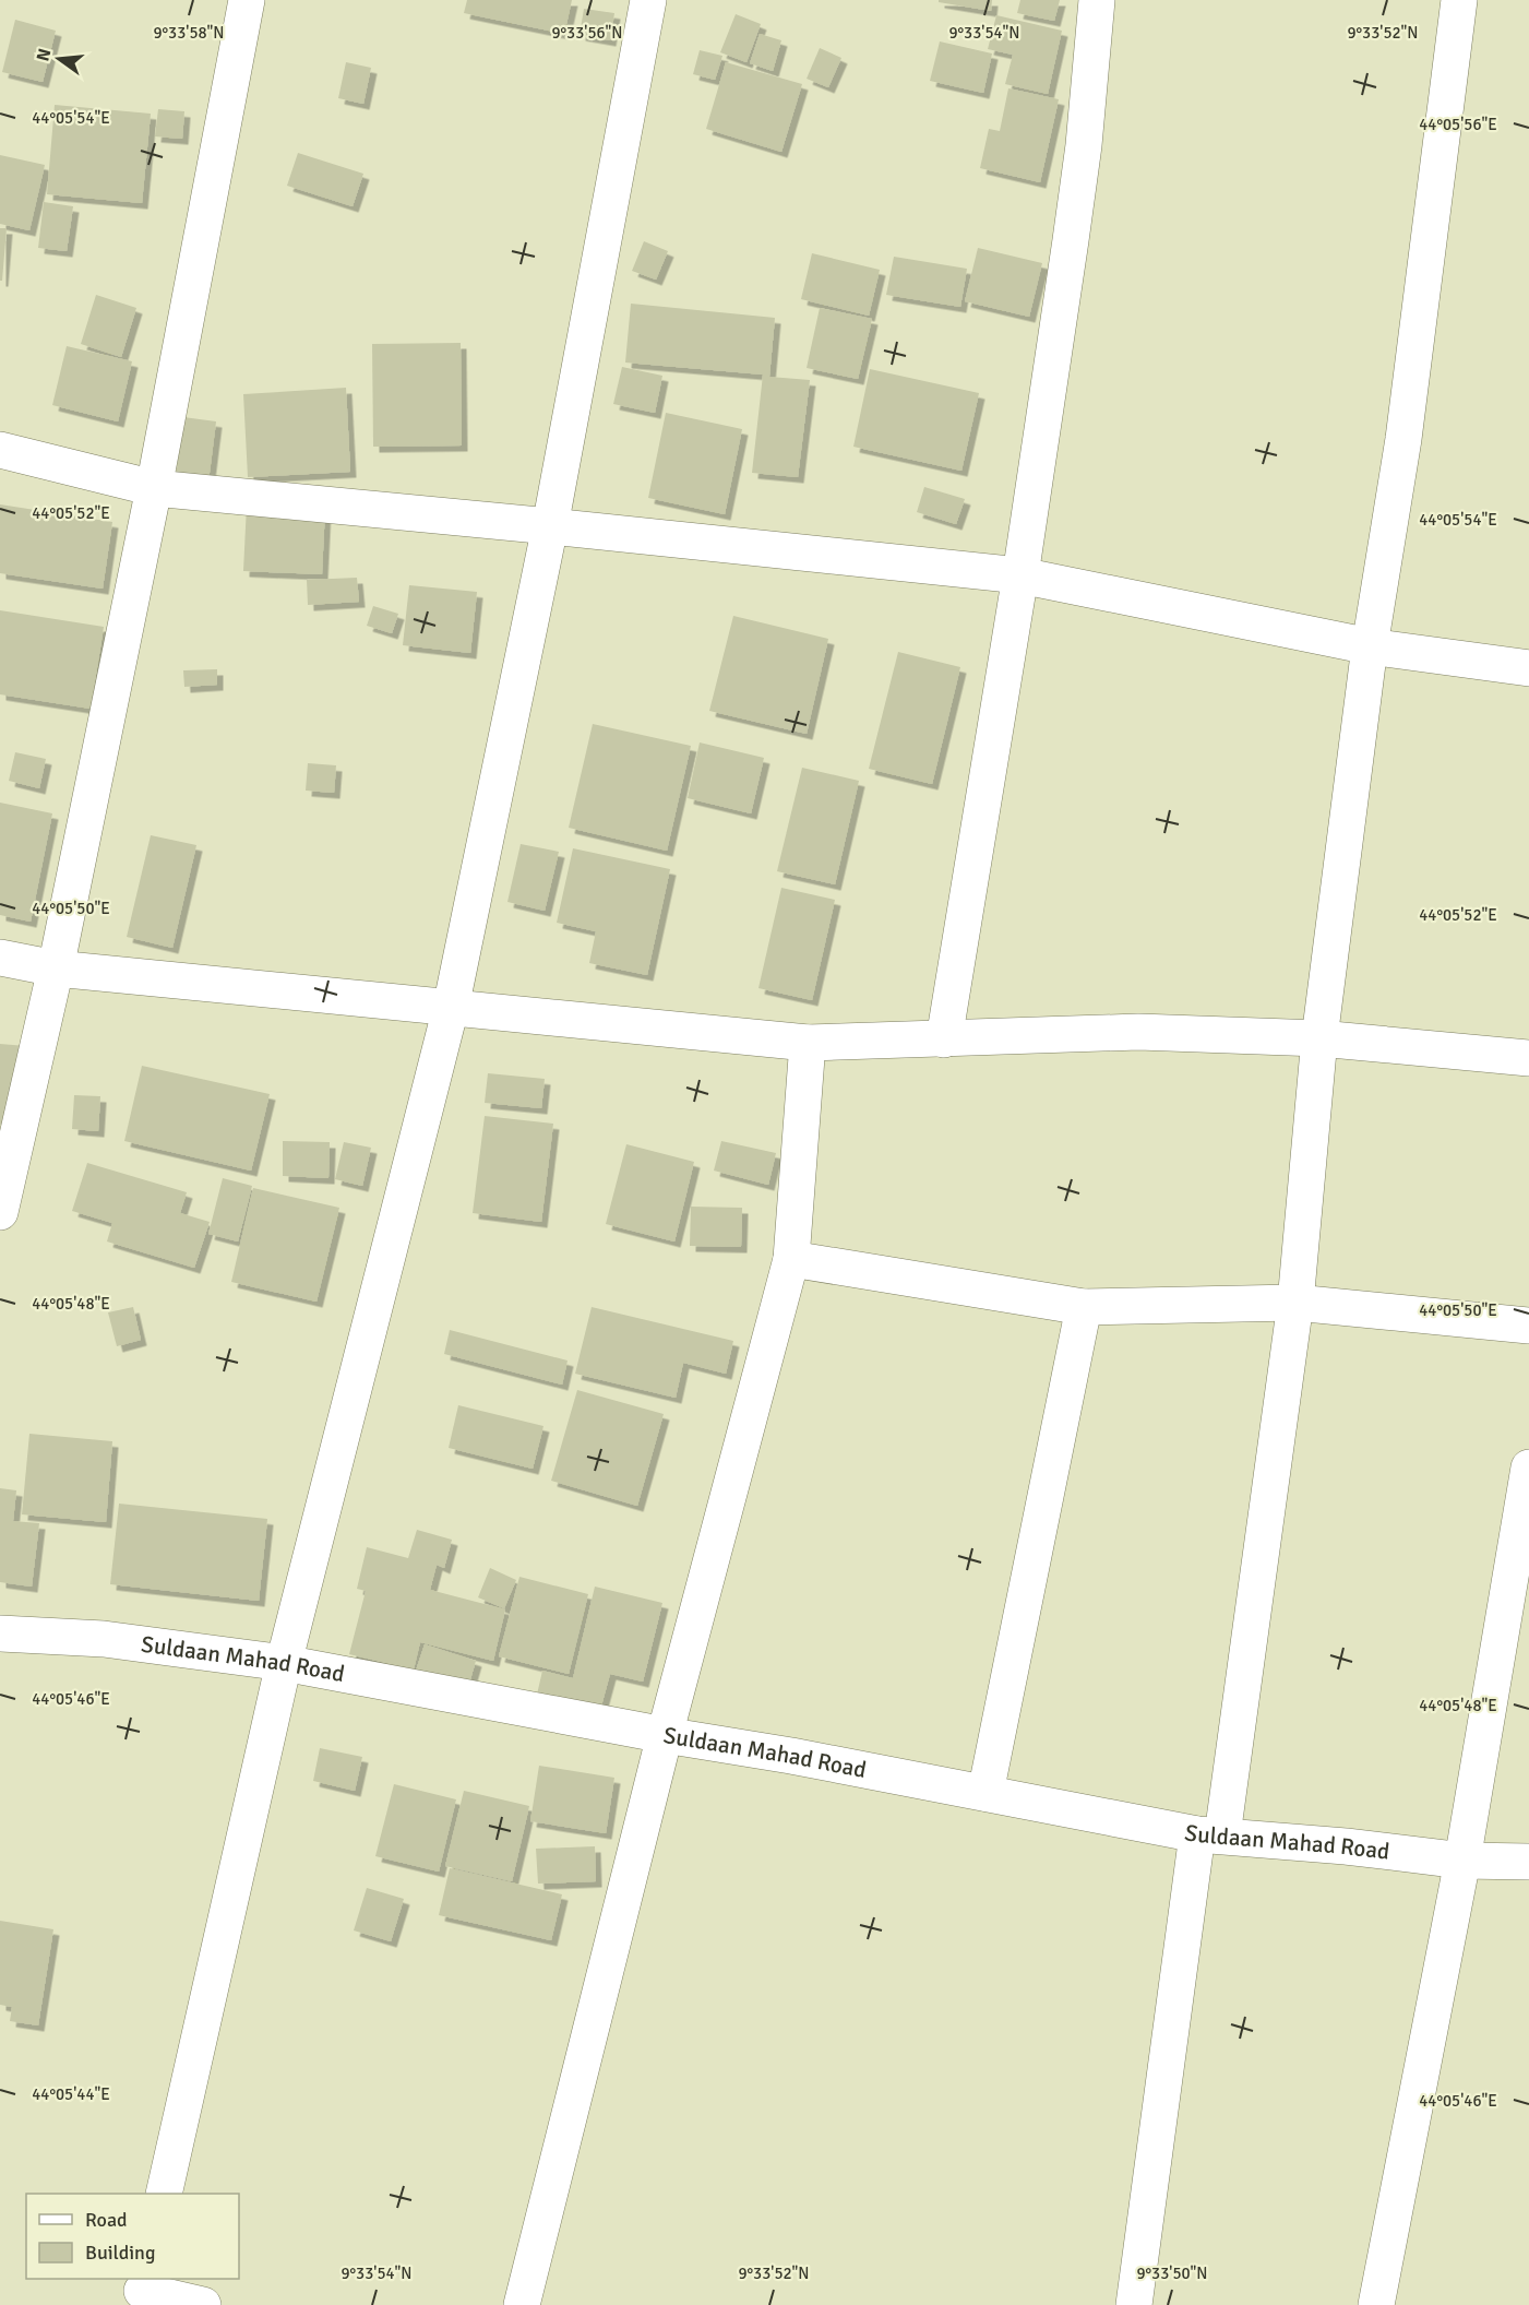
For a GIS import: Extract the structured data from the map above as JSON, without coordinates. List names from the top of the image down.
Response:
{
  "streets": {
    "street": ["Suldaan Mahad Road"]
  },
  "legend": ["Road", "Building"],
  "north": "left",
  "coordinates": [
    "9°33'58\"N",
    "9°33'54\"N",
    "9°33'52\"N",
    "9°33'56\"N",
    "44°05'54\"E",
    "44°05'56\"E",
    "44°05'52\"E",
    "44°05'50\"E",
    "44°05'48\"E",
    "44°05'46\"E",
    "44°05'44\"E",
    "9°33'50\"N"
  ]
}
